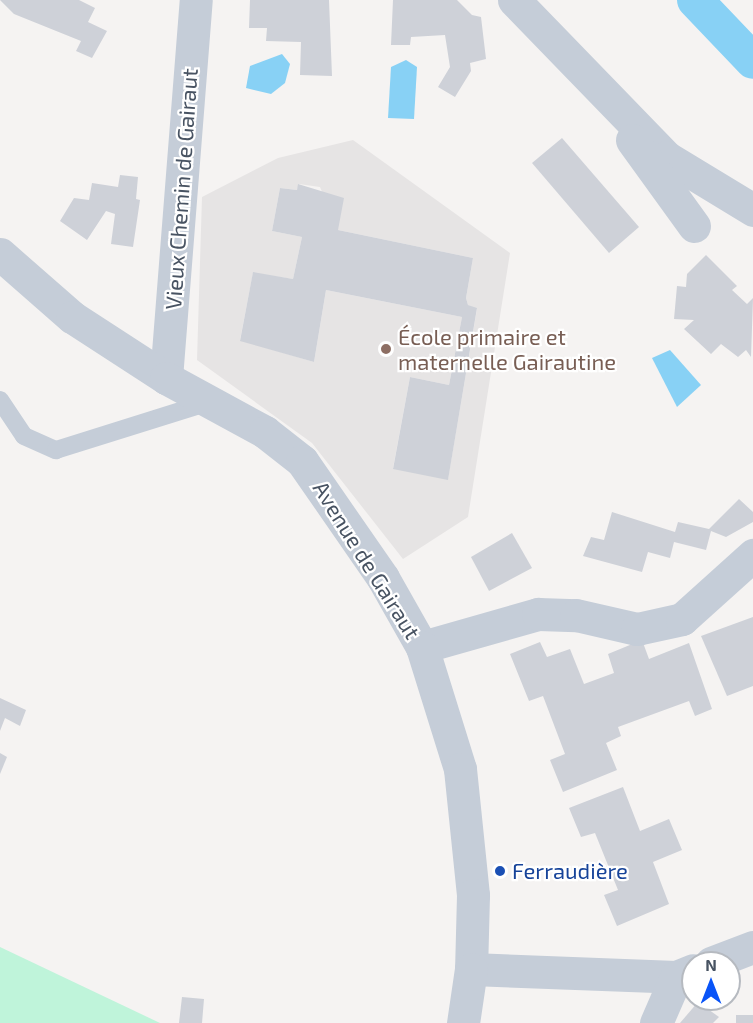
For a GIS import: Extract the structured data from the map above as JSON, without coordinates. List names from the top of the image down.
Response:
{
  "streets": {
    "street": ["Vieux Chemin de Gairaut", "Avenue de Gairaut"]
  },
  "crossings": [
    ["Vieux Chemin de Gairaut", "Avenue de Gairaut"]
  ],
  "places": ["École primaire et maternelle Gairautine", "Ferraudière"],
  "north": "top"
}
